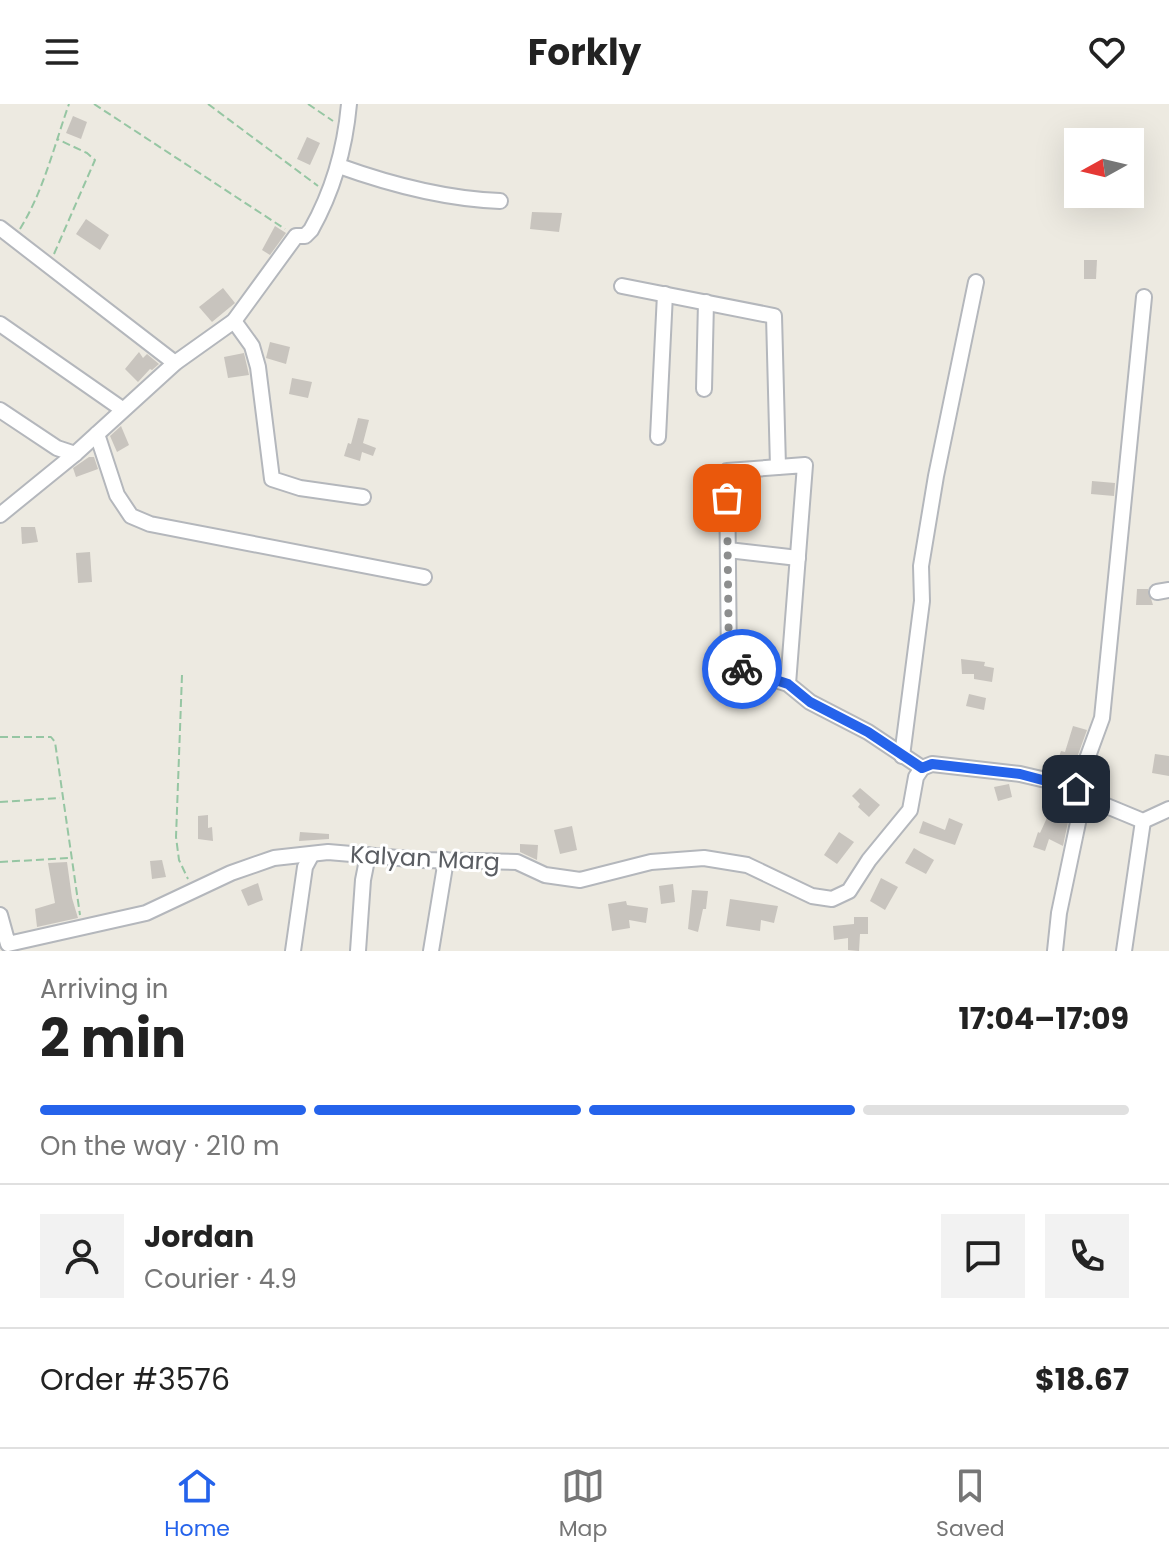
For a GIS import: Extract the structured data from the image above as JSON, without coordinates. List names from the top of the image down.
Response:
{
  "streets": {
    "street": ["Kalyan Marg"]
  },
  "north": "left",
  "page": {
    "header": "Forkly",
    "heading": ["2 min", "Arriving in", "17:04–17:09"],
    "panel": [
      "Jordan",
      "Courier · 4.9",
      "Order #3576",
      "$18.67"
    ],
    "bar": "On the way · 210 m",
    "tabs": ["Home", "Map", "Saved"]
  }
}
